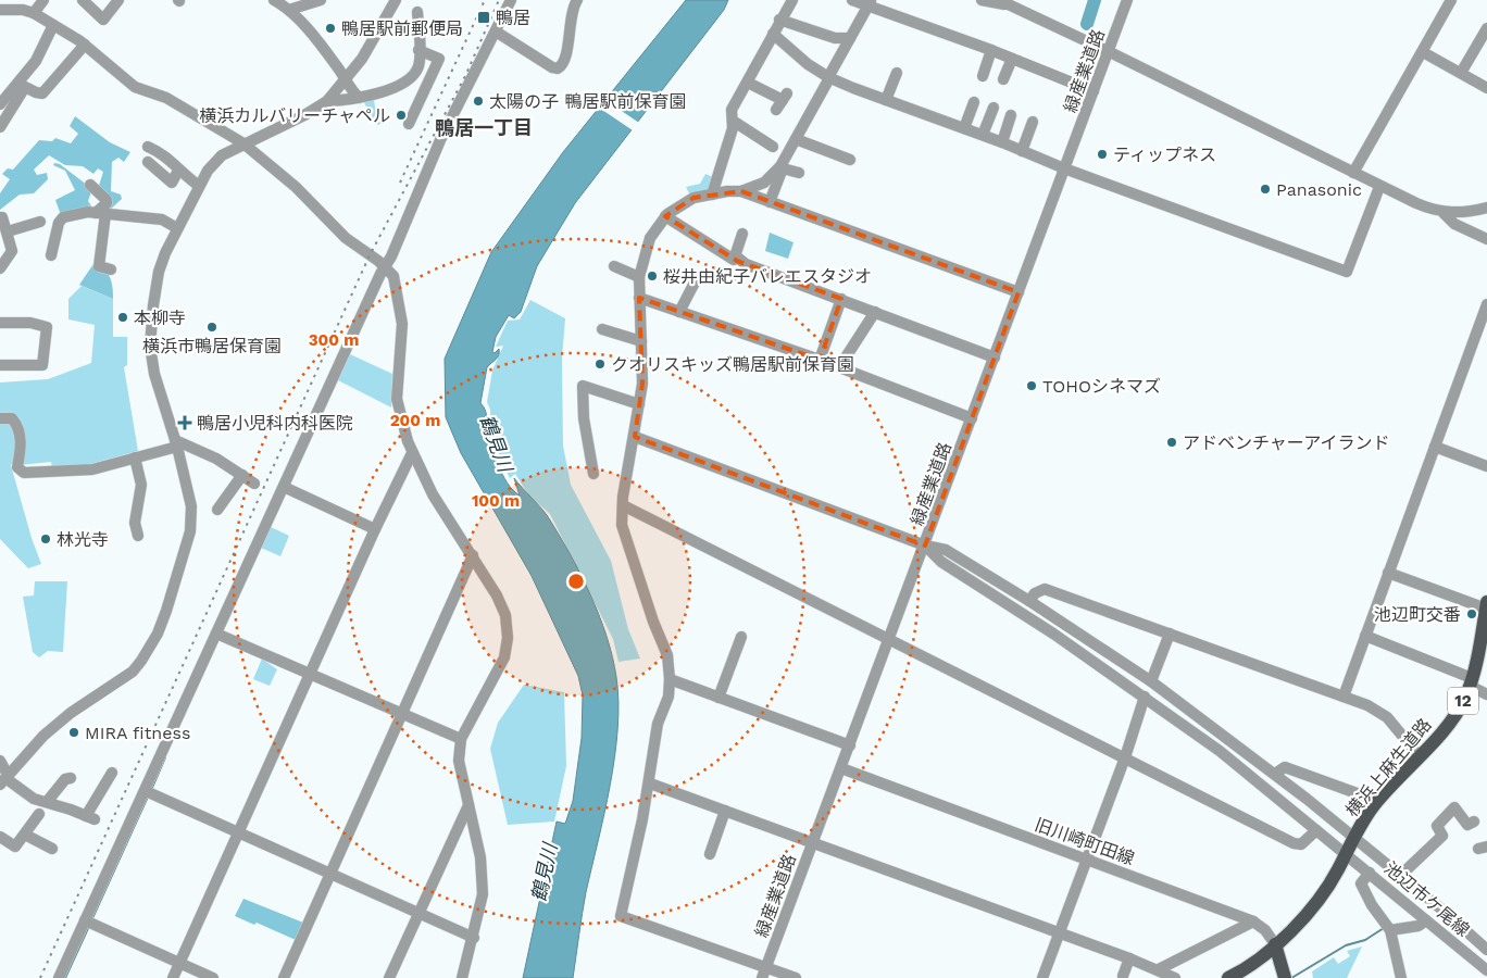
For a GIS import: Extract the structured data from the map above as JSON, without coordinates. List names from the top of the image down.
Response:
{
  "streets": {
    "main road": ["12", "横浜上麻生道路", "旧川崎町田線"],
    "street": ["緑産業道路", "池辺市ケ尾線"]
  },
  "crossings": [
    ["緑産業道路", "旧川崎町田線"],
    ["緑産業道路", "池辺市ケ尾線"],
    ["横浜上麻生道路", "旧川崎町田線"],
    ["横浜上麻生道路", "池辺市ケ尾線"]
  ],
  "districts": ["鴨居一丁目"],
  "water": ["鶴見川"],
  "places": {
    "transit": ["鴨居"],
    "other": [
      "鴨居駅前郵便局",
      "太陽の子 鴨居駅前保育園",
      "横浜カルバリーチャペル",
      "ティップネス",
      "Panasonic",
      "桜井由紀子バレエスタジオ",
      "本柳寺",
      "横浜市鴨居保育園",
      "クオリスキッズ鴨居駅前保育園",
      "TOHOシネマズ",
      "アドベンチャーアイランド",
      "林光寺",
      "池辺町交番",
      "MIRA fitness"
    ],
    "health": ["鴨居小児科内科医院"]
  },
  "rings": ["300 m", "200 m", "100 m"]
}
